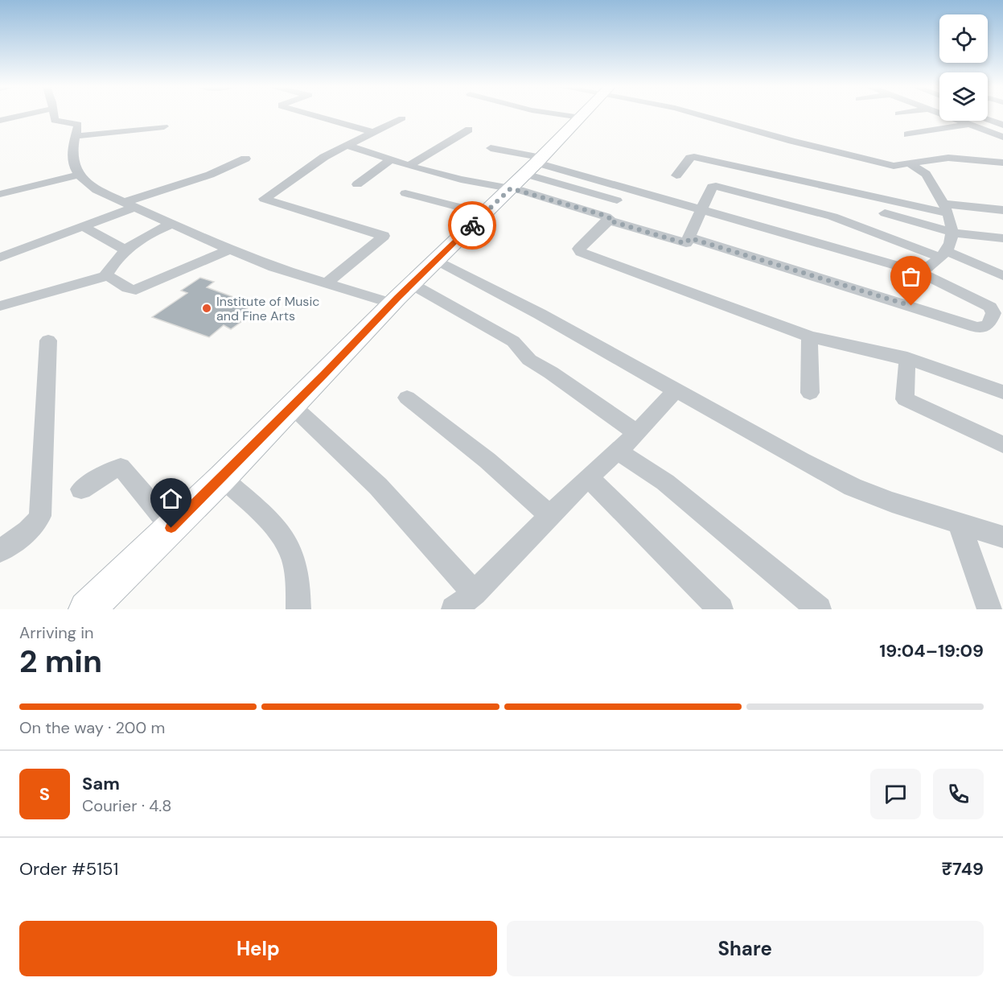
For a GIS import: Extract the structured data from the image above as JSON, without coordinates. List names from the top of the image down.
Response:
{
  "places": ["Institute of Music and Fine Arts"],
  "page": {
    "heading": ["2 min", "Arriving in", "19:04–19:09"],
    "panel": [
      "Sam",
      "Courier · 4.8",
      "Order #5151",
      "₹749"
    ],
    "bar": "On the way · 200 m",
    "round": "S",
    "buttons": ["Help", "Share"]
  }
}
